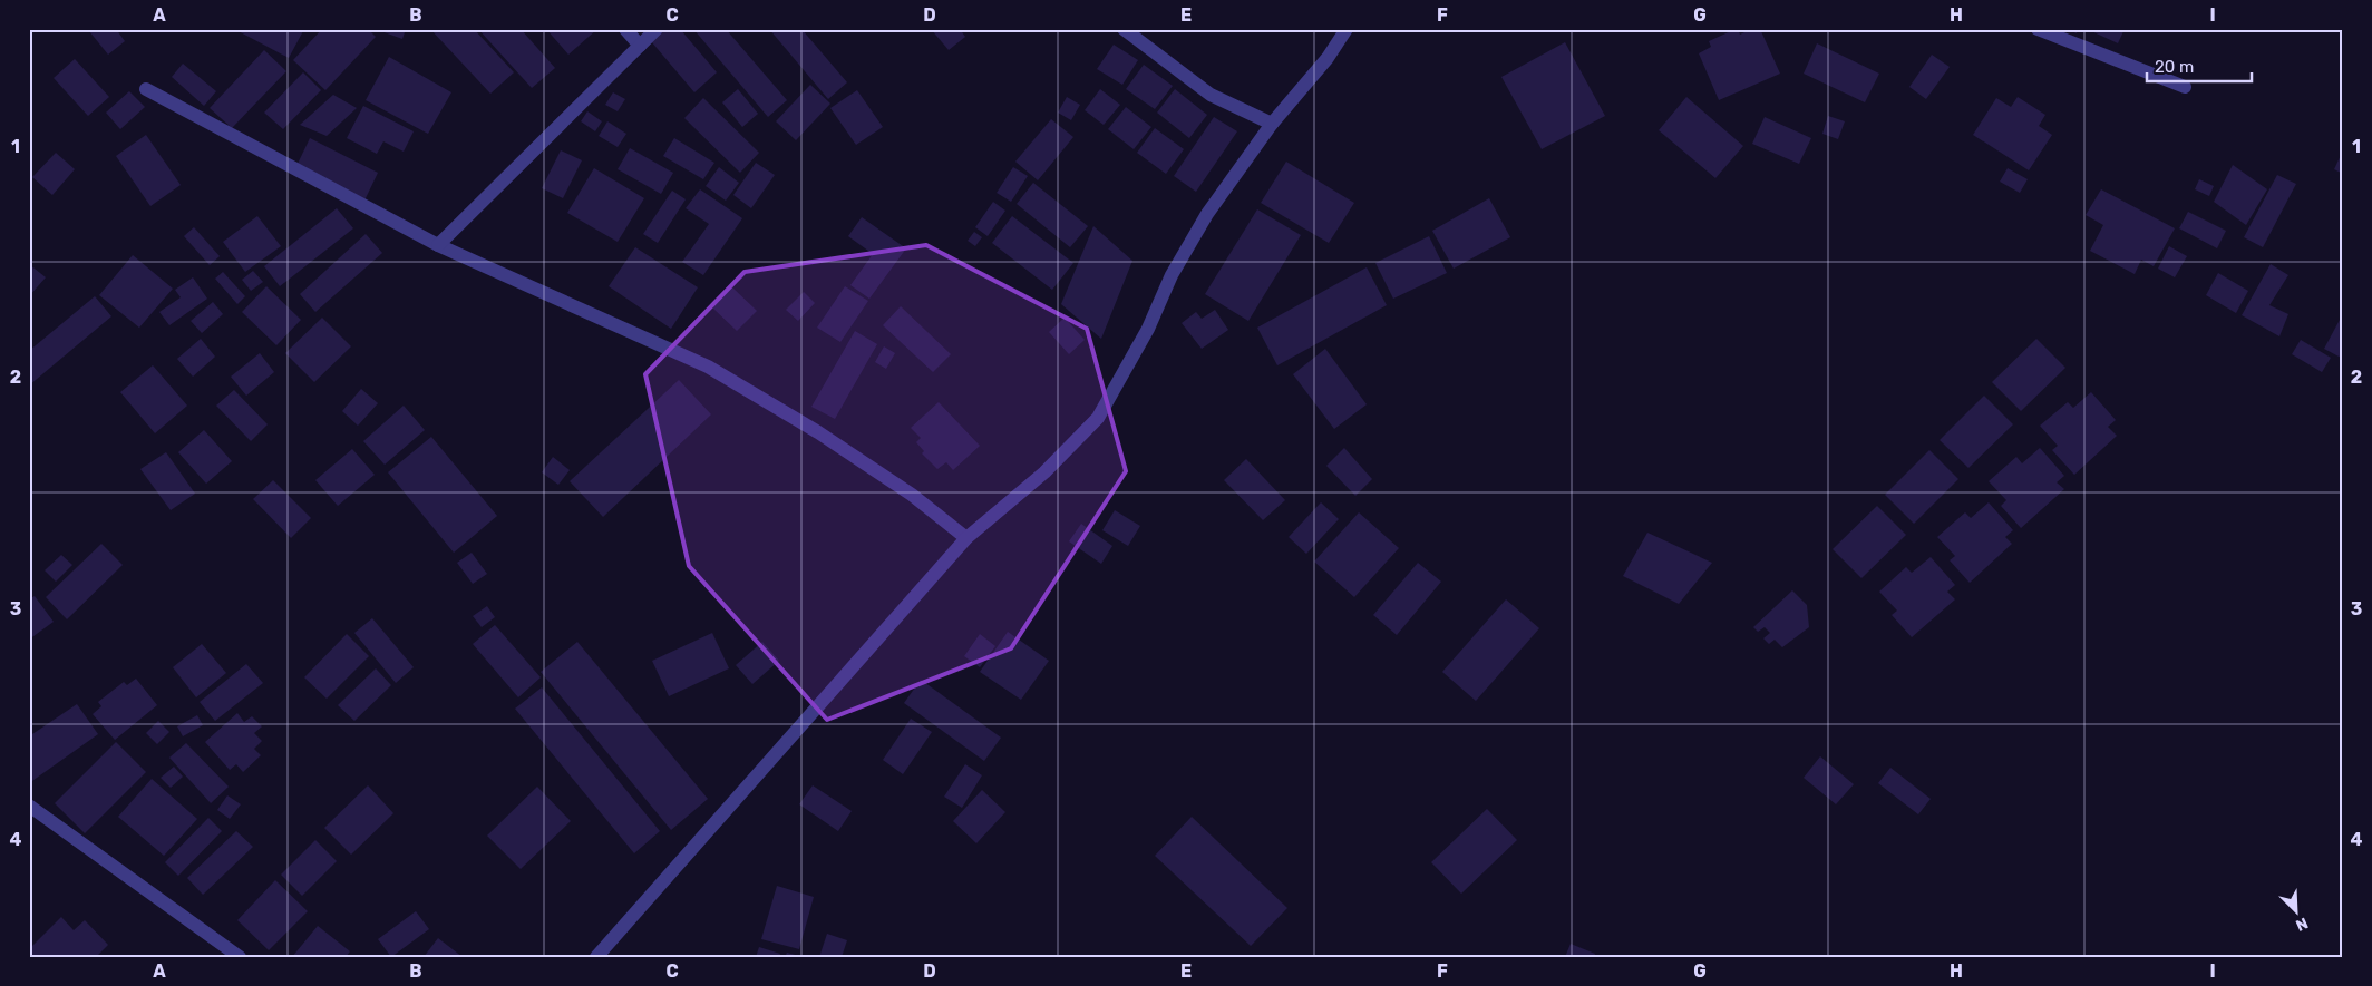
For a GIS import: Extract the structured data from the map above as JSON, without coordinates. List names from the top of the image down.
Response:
{
  "scale_bar": "20 m",
  "north": "bottom right",
  "grid": {
    "columns": [
      "A",
      "B",
      "C",
      "D",
      "E",
      "F",
      "G",
      "H",
      "I"
    ],
    "rows": [
      "1",
      "2",
      "3",
      "4"
    ]
  }
}
